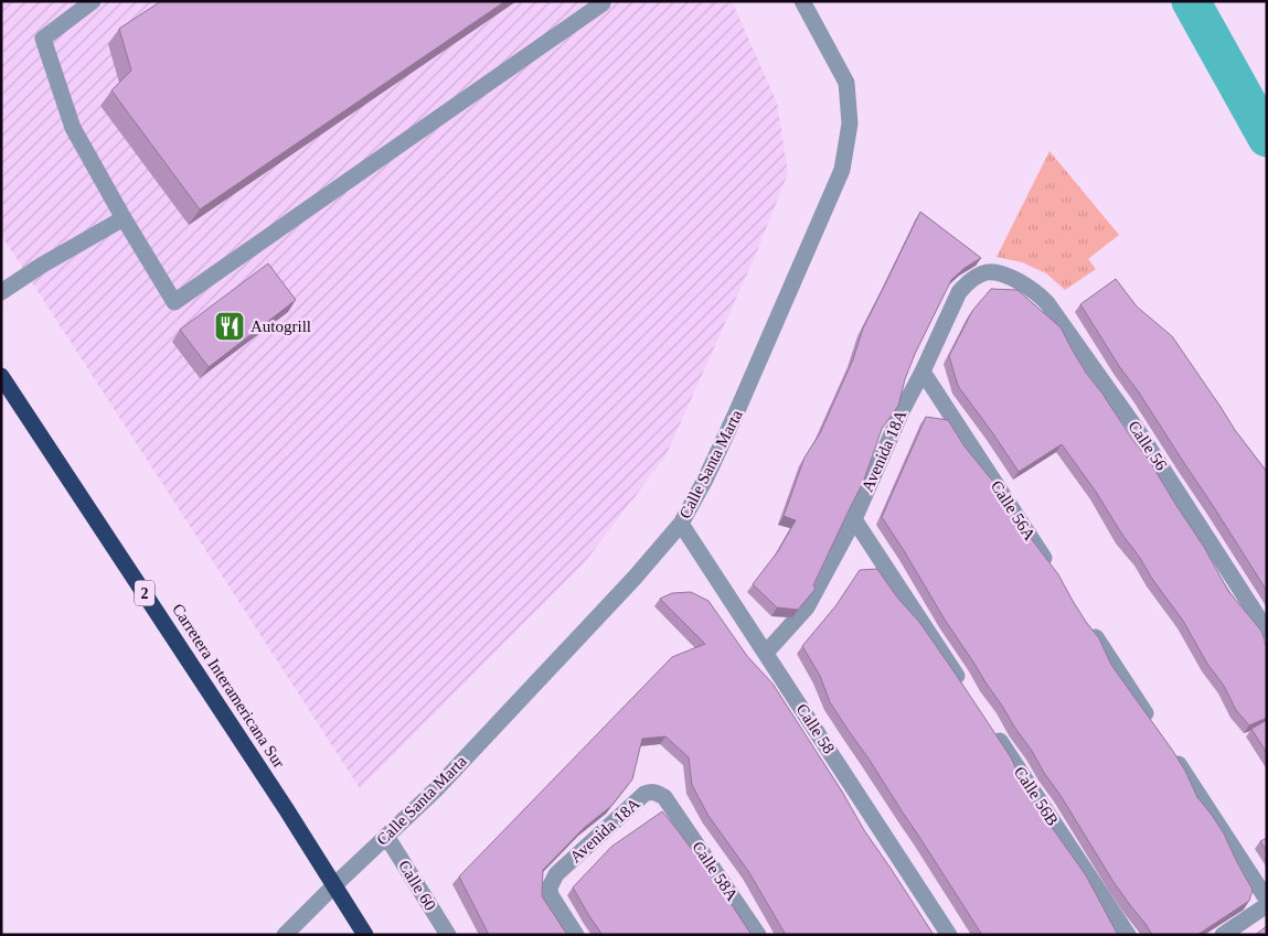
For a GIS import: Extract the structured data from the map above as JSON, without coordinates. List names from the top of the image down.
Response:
{
  "streets": {
    "highway": ["2", "Carretera Interamericana Sur"],
    "street": [
      "Calle 56",
      "Avenida 18A",
      "Calle Santa Marta",
      "Calle 56A",
      "Calle 58",
      "Calle 56B",
      "Calle 58A",
      "Calle 60"
    ]
  },
  "crossings": [
    ["Calle 56", "Avenida 18A"],
    ["Avenida 18A", "Calle 56A"],
    ["Avenida 18A", "Calle 58"],
    ["Avenida 18A", "Calle 58A"],
    ["Calle Santa Marta", "Carretera Interamericana Sur"],
    ["Calle Santa Marta", "Calle 58"],
    ["Calle Santa Marta", "Calle 60"]
  ],
  "places": {
    "restaurant": ["Autogrill"]
  }
}
